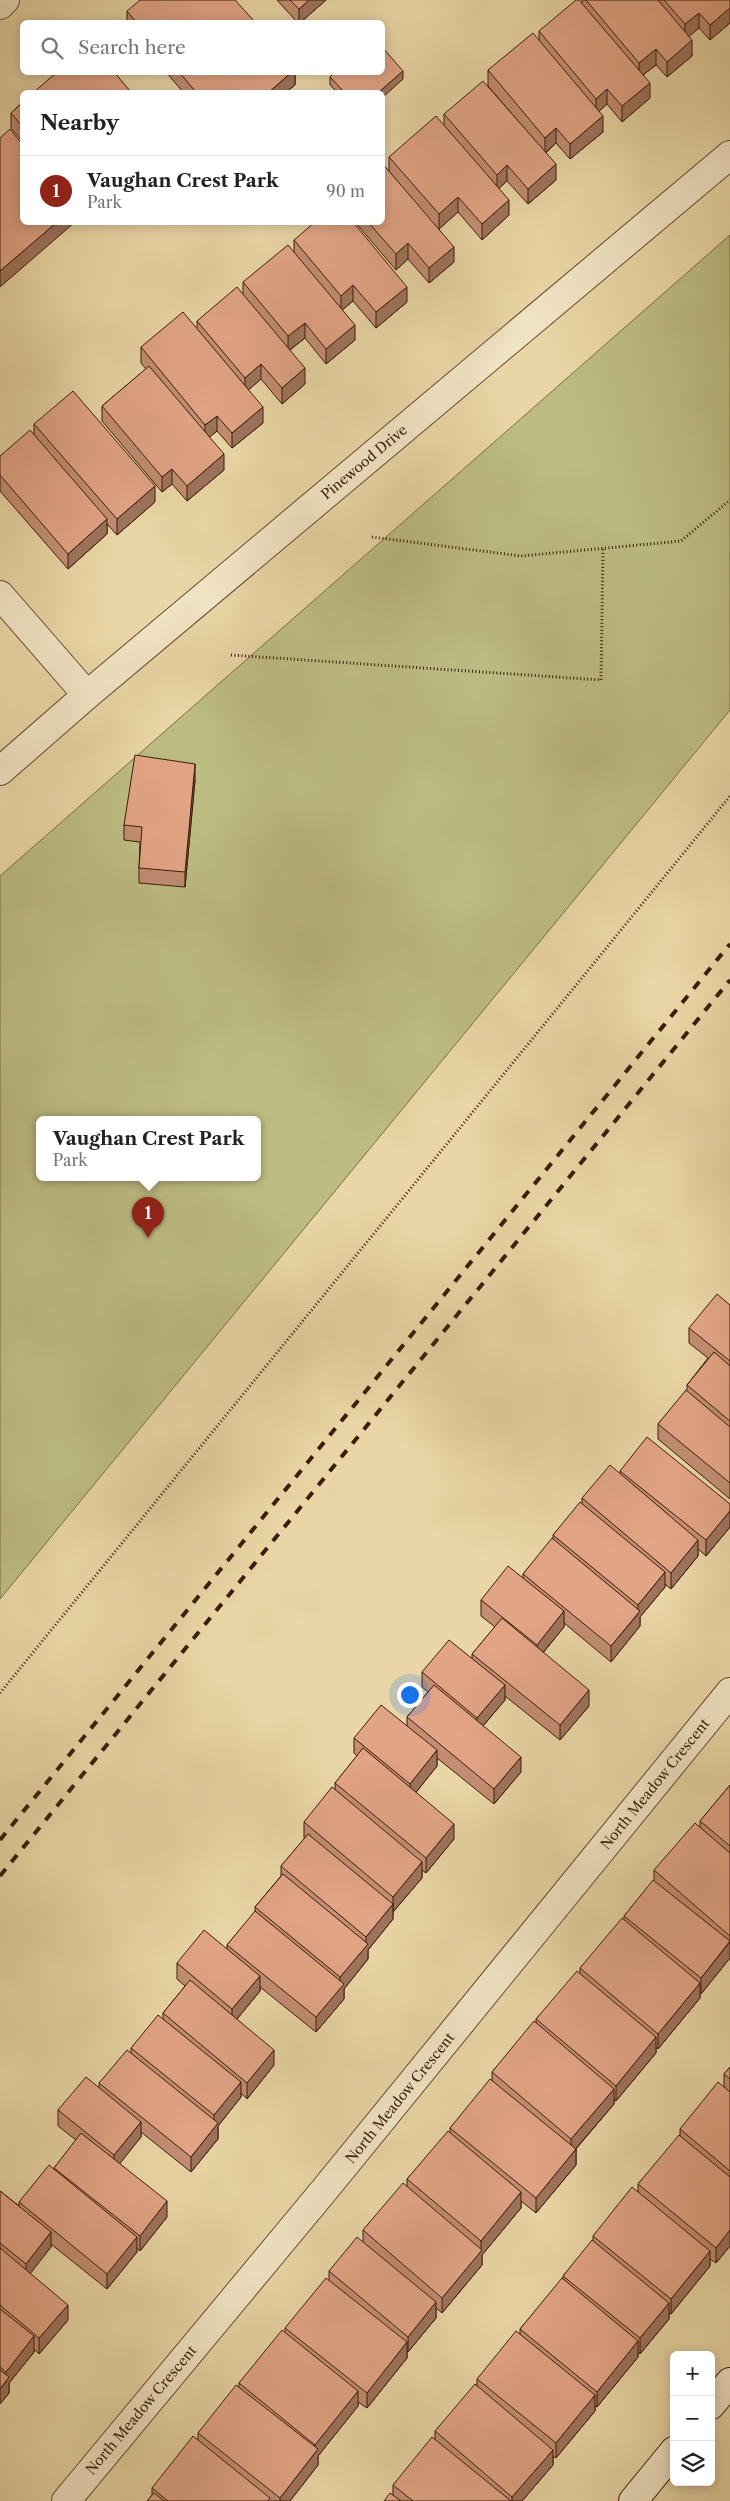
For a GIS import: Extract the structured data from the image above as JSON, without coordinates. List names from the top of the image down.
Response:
{
  "streets": {
    "street": ["Pinewood Drive", "North Meadow Crescent"]
  },
  "page": {
    "search": "Search here",
    "heading": "Nearby",
    "list": [
      {
        "mark": "1",
        "name": "Vaughan Crest Park",
        "note": "Park",
        "value": "90 m"
      }
    ],
    "popup": ["Vaughan Crest Park", "Park"],
    "pins": "1",
    "map_buttons": ["+", "−"]
  }
}
